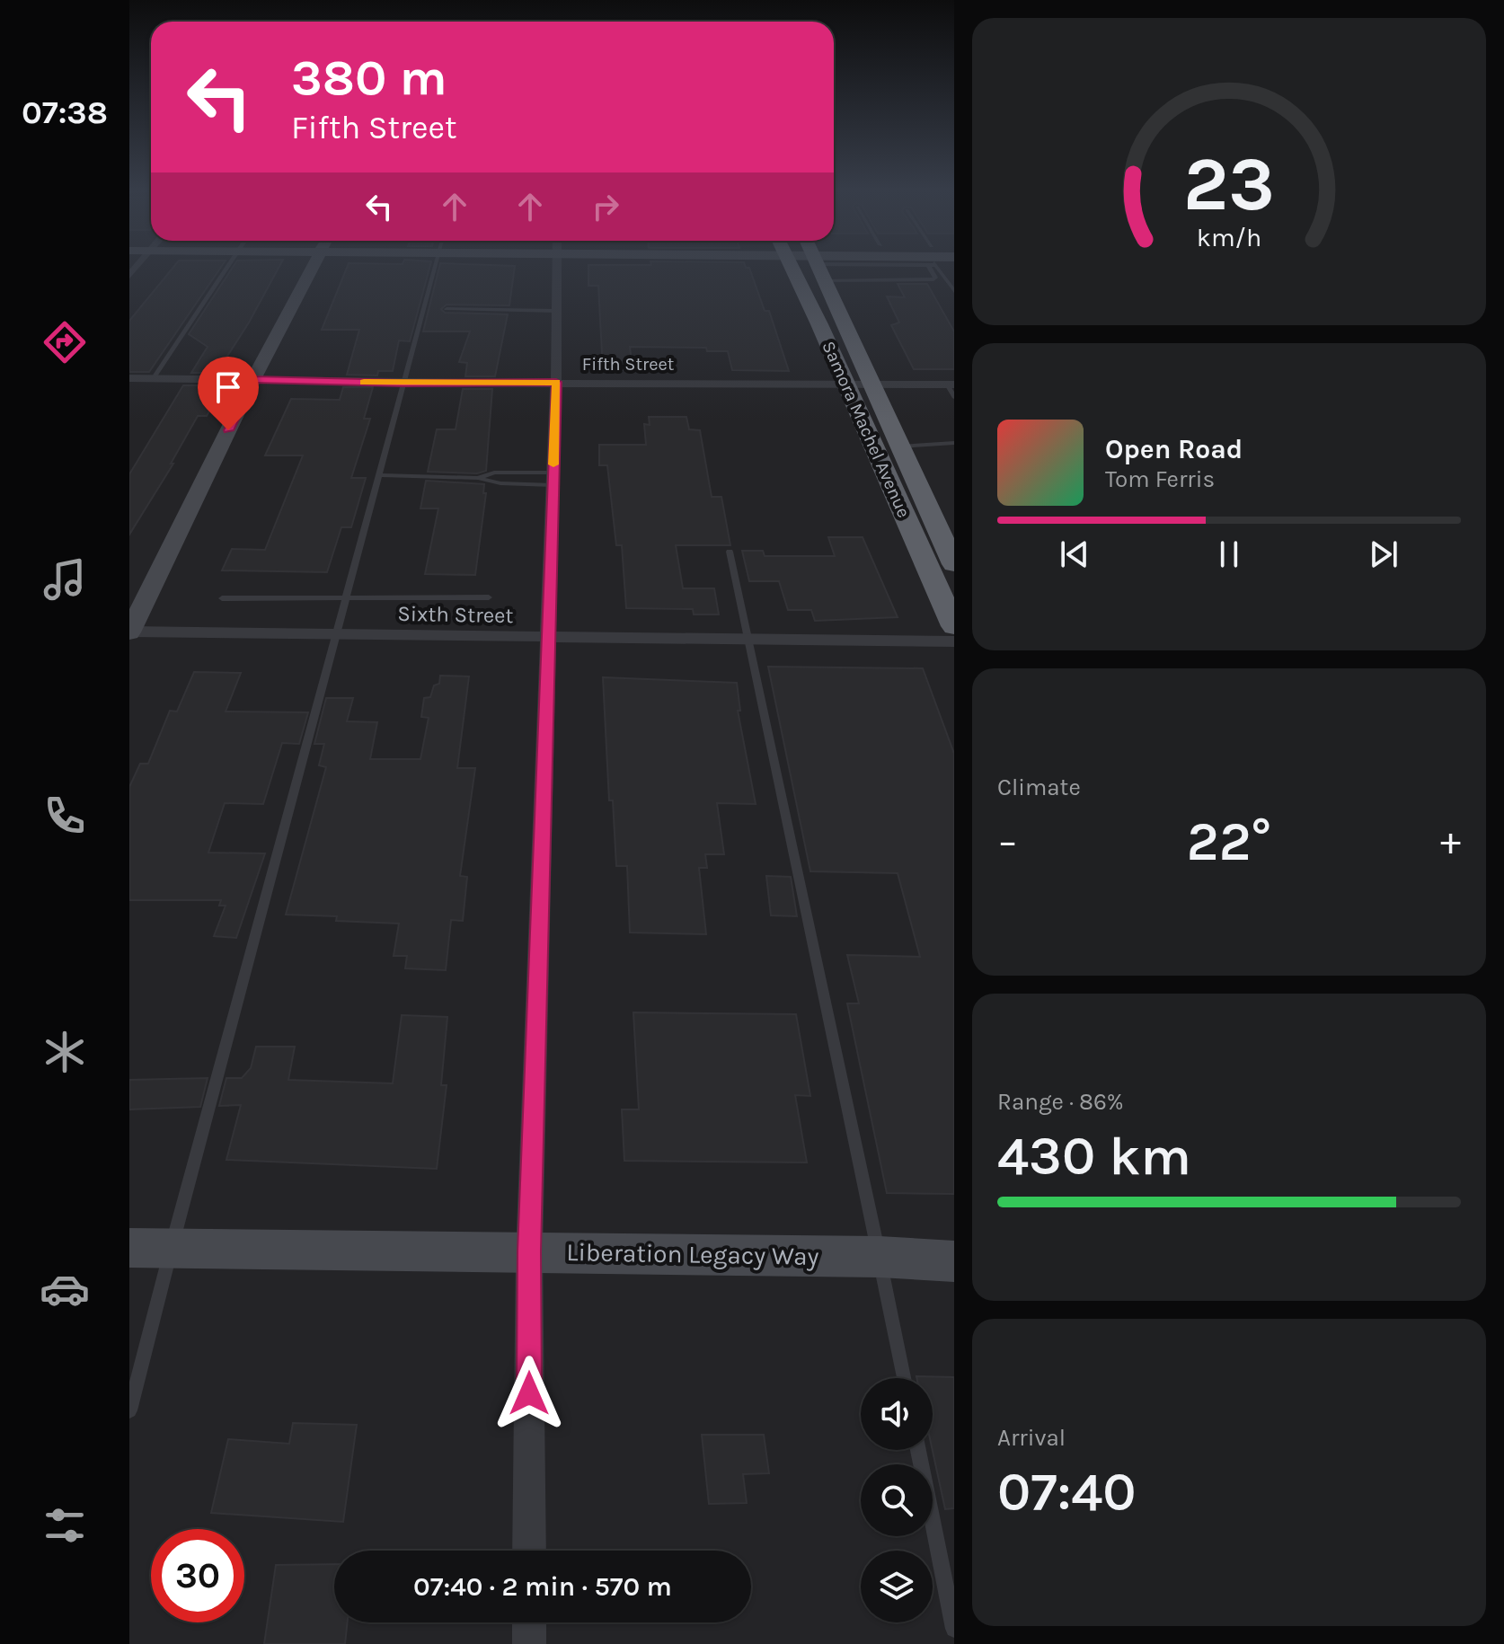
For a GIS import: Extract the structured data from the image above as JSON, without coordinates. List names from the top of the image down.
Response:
{
  "streets": {
    "highway": ["Samora Machel Avenue"],
    "main road": ["Liberation Legacy Way"],
    "street": ["Fifth Street", "Sixth Street"]
  },
  "crossings": [
    ["Fifth Street", "Samora Machel Avenue"]
  ],
  "page": {
    "tabs": "07:38",
    "turn": ["380 m", "Fifth Street"],
    "song": ["Open Road", "Tom Ferris"],
    "tile": [
      "Climate",
      ["Range · 86%", "430 km"],
      ["Arrival", "07:40"]
    ],
    "heat": ["−", "22°", "+"],
    "limit": "30",
    "trip": "07:40 · 2 min · 570 m",
    "gauge": ["23", "km/h"]
  }
}
